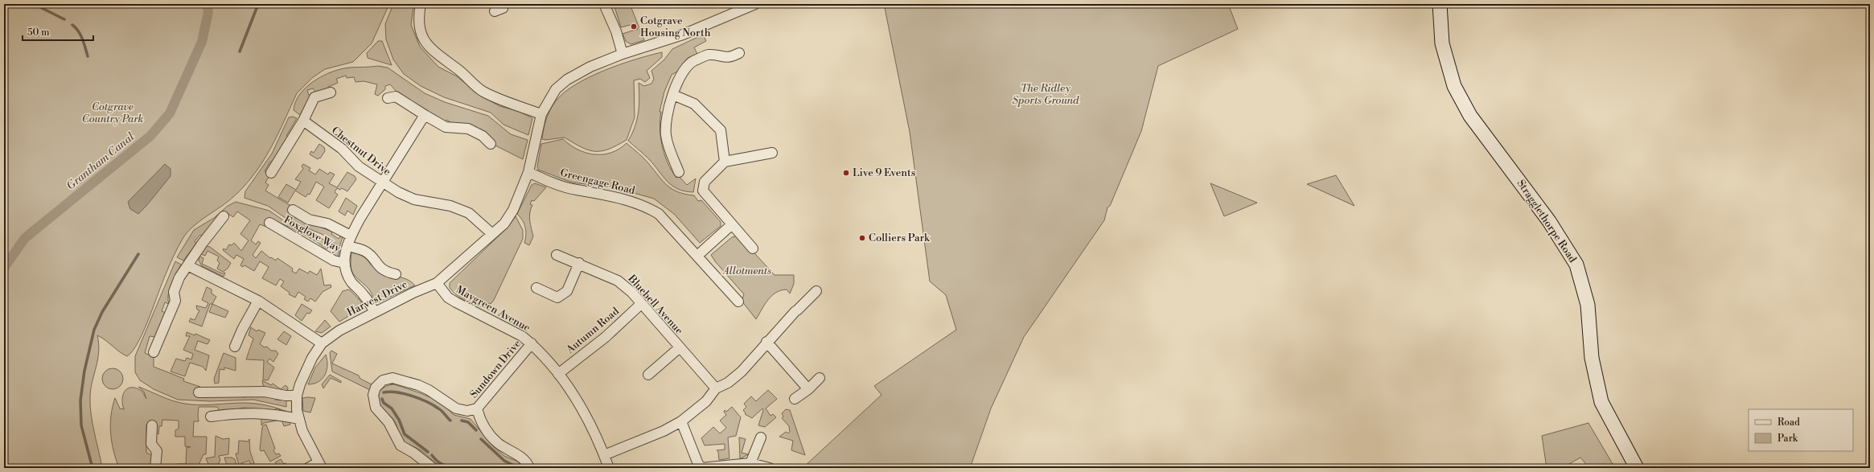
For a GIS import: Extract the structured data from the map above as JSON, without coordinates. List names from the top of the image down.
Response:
{
  "streets": {
    "street": [
      "Chestnut Drive",
      "Greengage Road",
      "Stragglethorpe Road",
      "Foxglove Way",
      "Harvest Drive",
      "Bluebell Avenue",
      "Maygreen Avenue",
      "Autumn Road",
      "Sundown Drive"
    ]
  },
  "crossings": [
    ["Chestnut Drive", "Foxglove Way"],
    ["Chestnut Drive", "Harvest Drive"],
    ["Greengage Road", "Harvest Drive"],
    ["Foxglove Way", "Harvest Drive"],
    ["Harvest Drive", "Maygreen Avenue"],
    ["Bluebell Avenue", "Autumn Road"],
    ["Maygreen Avenue", "Autumn Road"],
    ["Maygreen Avenue", "Sundown Drive"]
  ],
  "water": ["Grantham Canal"],
  "parks": ["The Ridley Sports Ground", "Cotgrave Country Park", "Allotments"],
  "places": ["Cotgrave Housing North", "Live 9 Events", "Colliers Park"],
  "legend": ["Road", "Park"],
  "scale_bar": "50 m"
}
